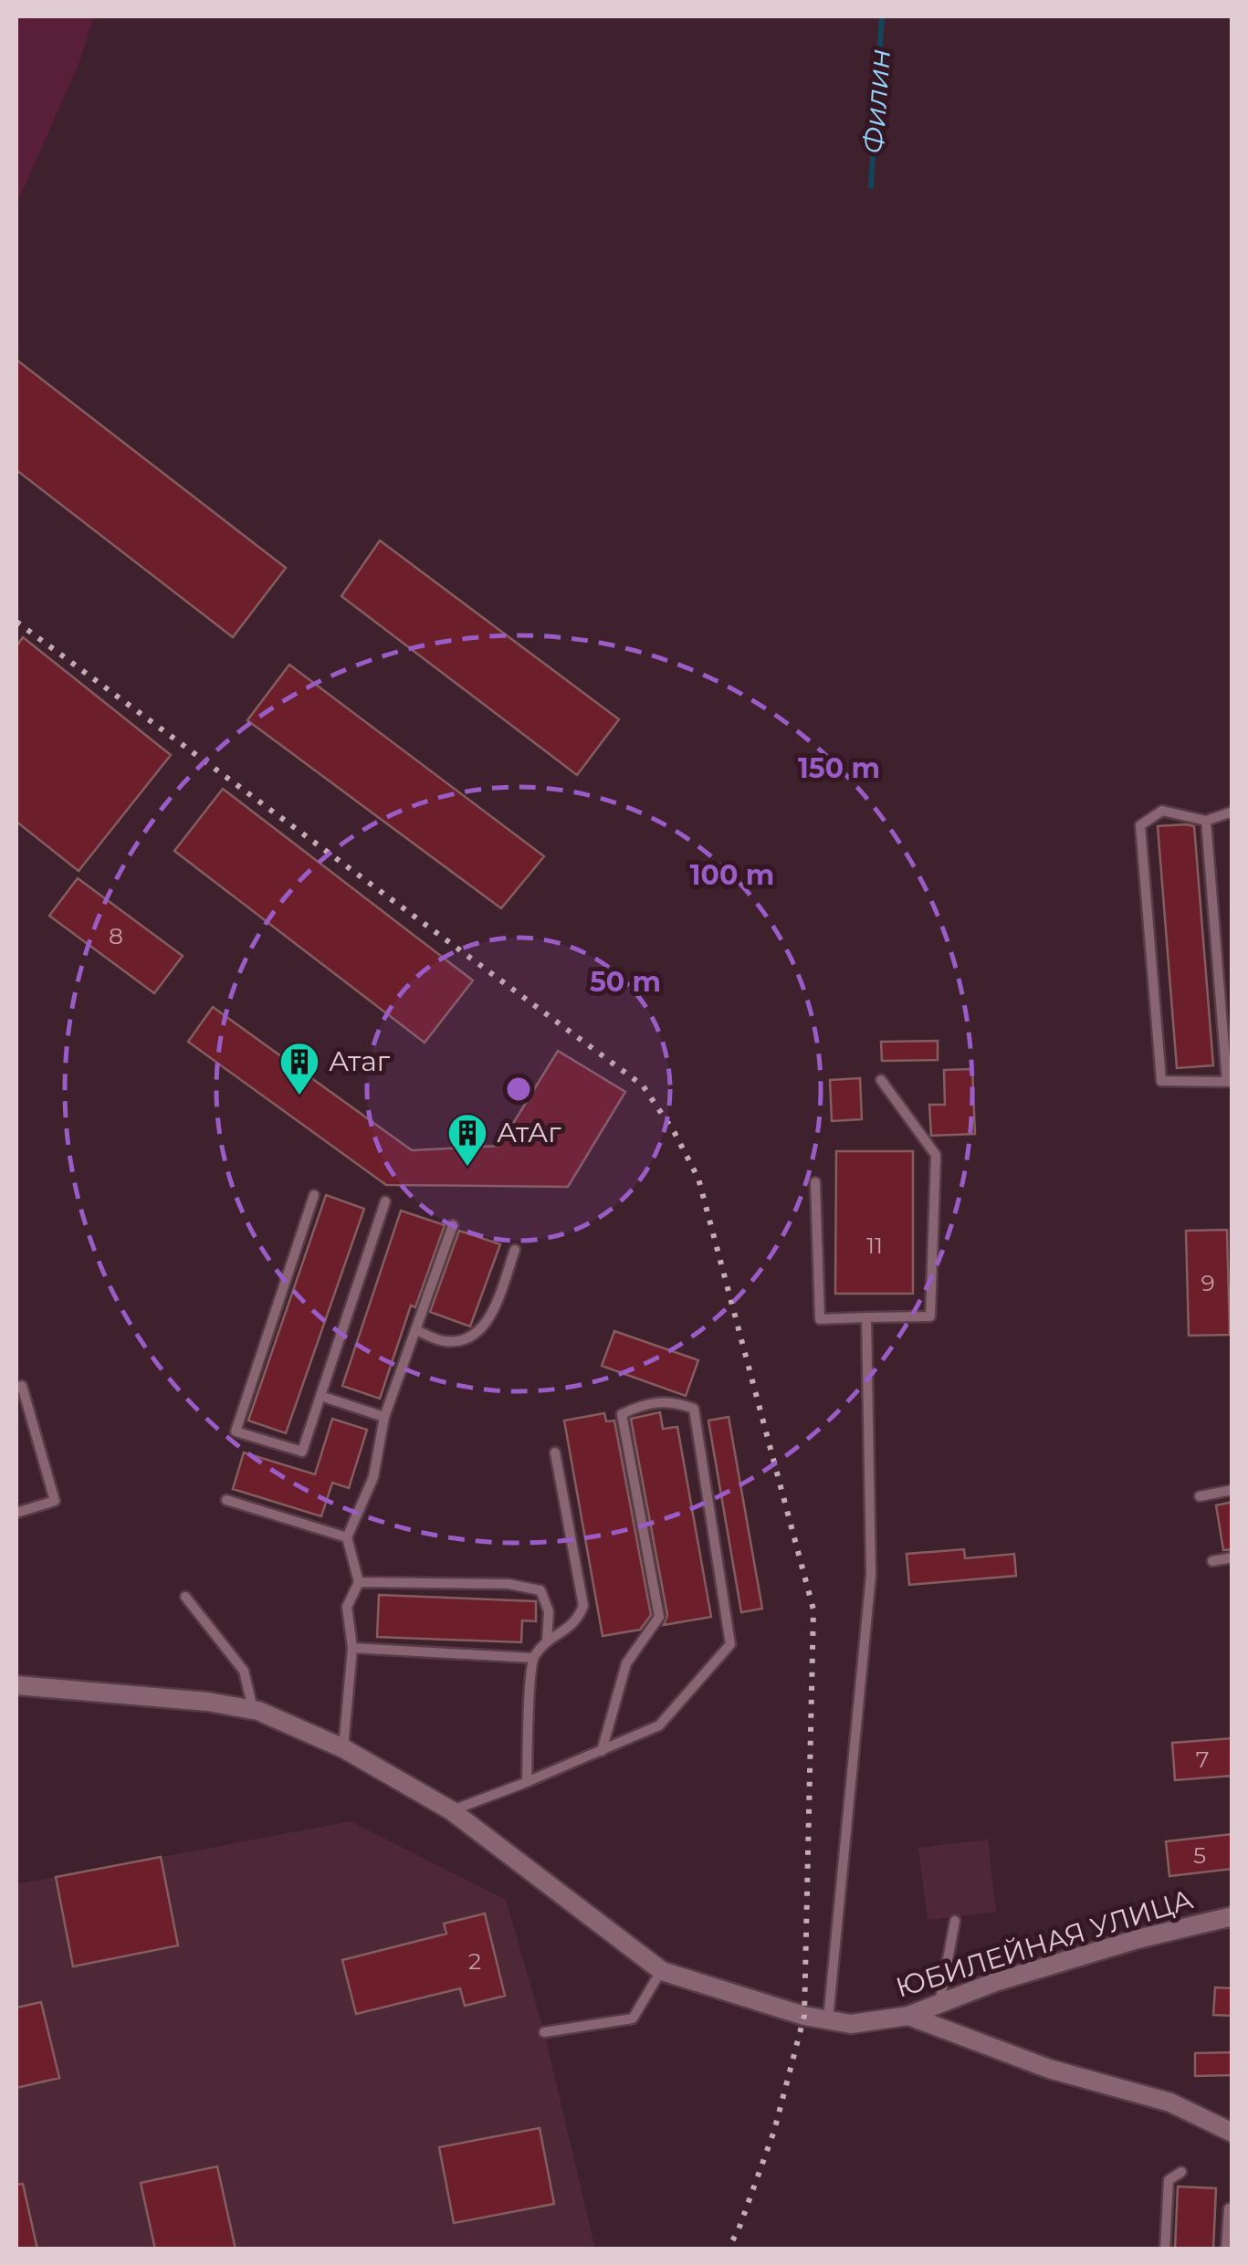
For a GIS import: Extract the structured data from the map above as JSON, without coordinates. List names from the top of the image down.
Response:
{
  "streets": {
    "street": ["ЮБИЛЕЙНАЯ УЛИЦА"]
  },
  "water": ["Филин"],
  "places": {
    "building": ["Атаг", "АтАг"]
  },
  "house_numbers": [
    "8",
    "11",
    "9",
    "7",
    "5",
    "2"
  ],
  "rings": ["150 m", "100 m", "50 m"]
}
